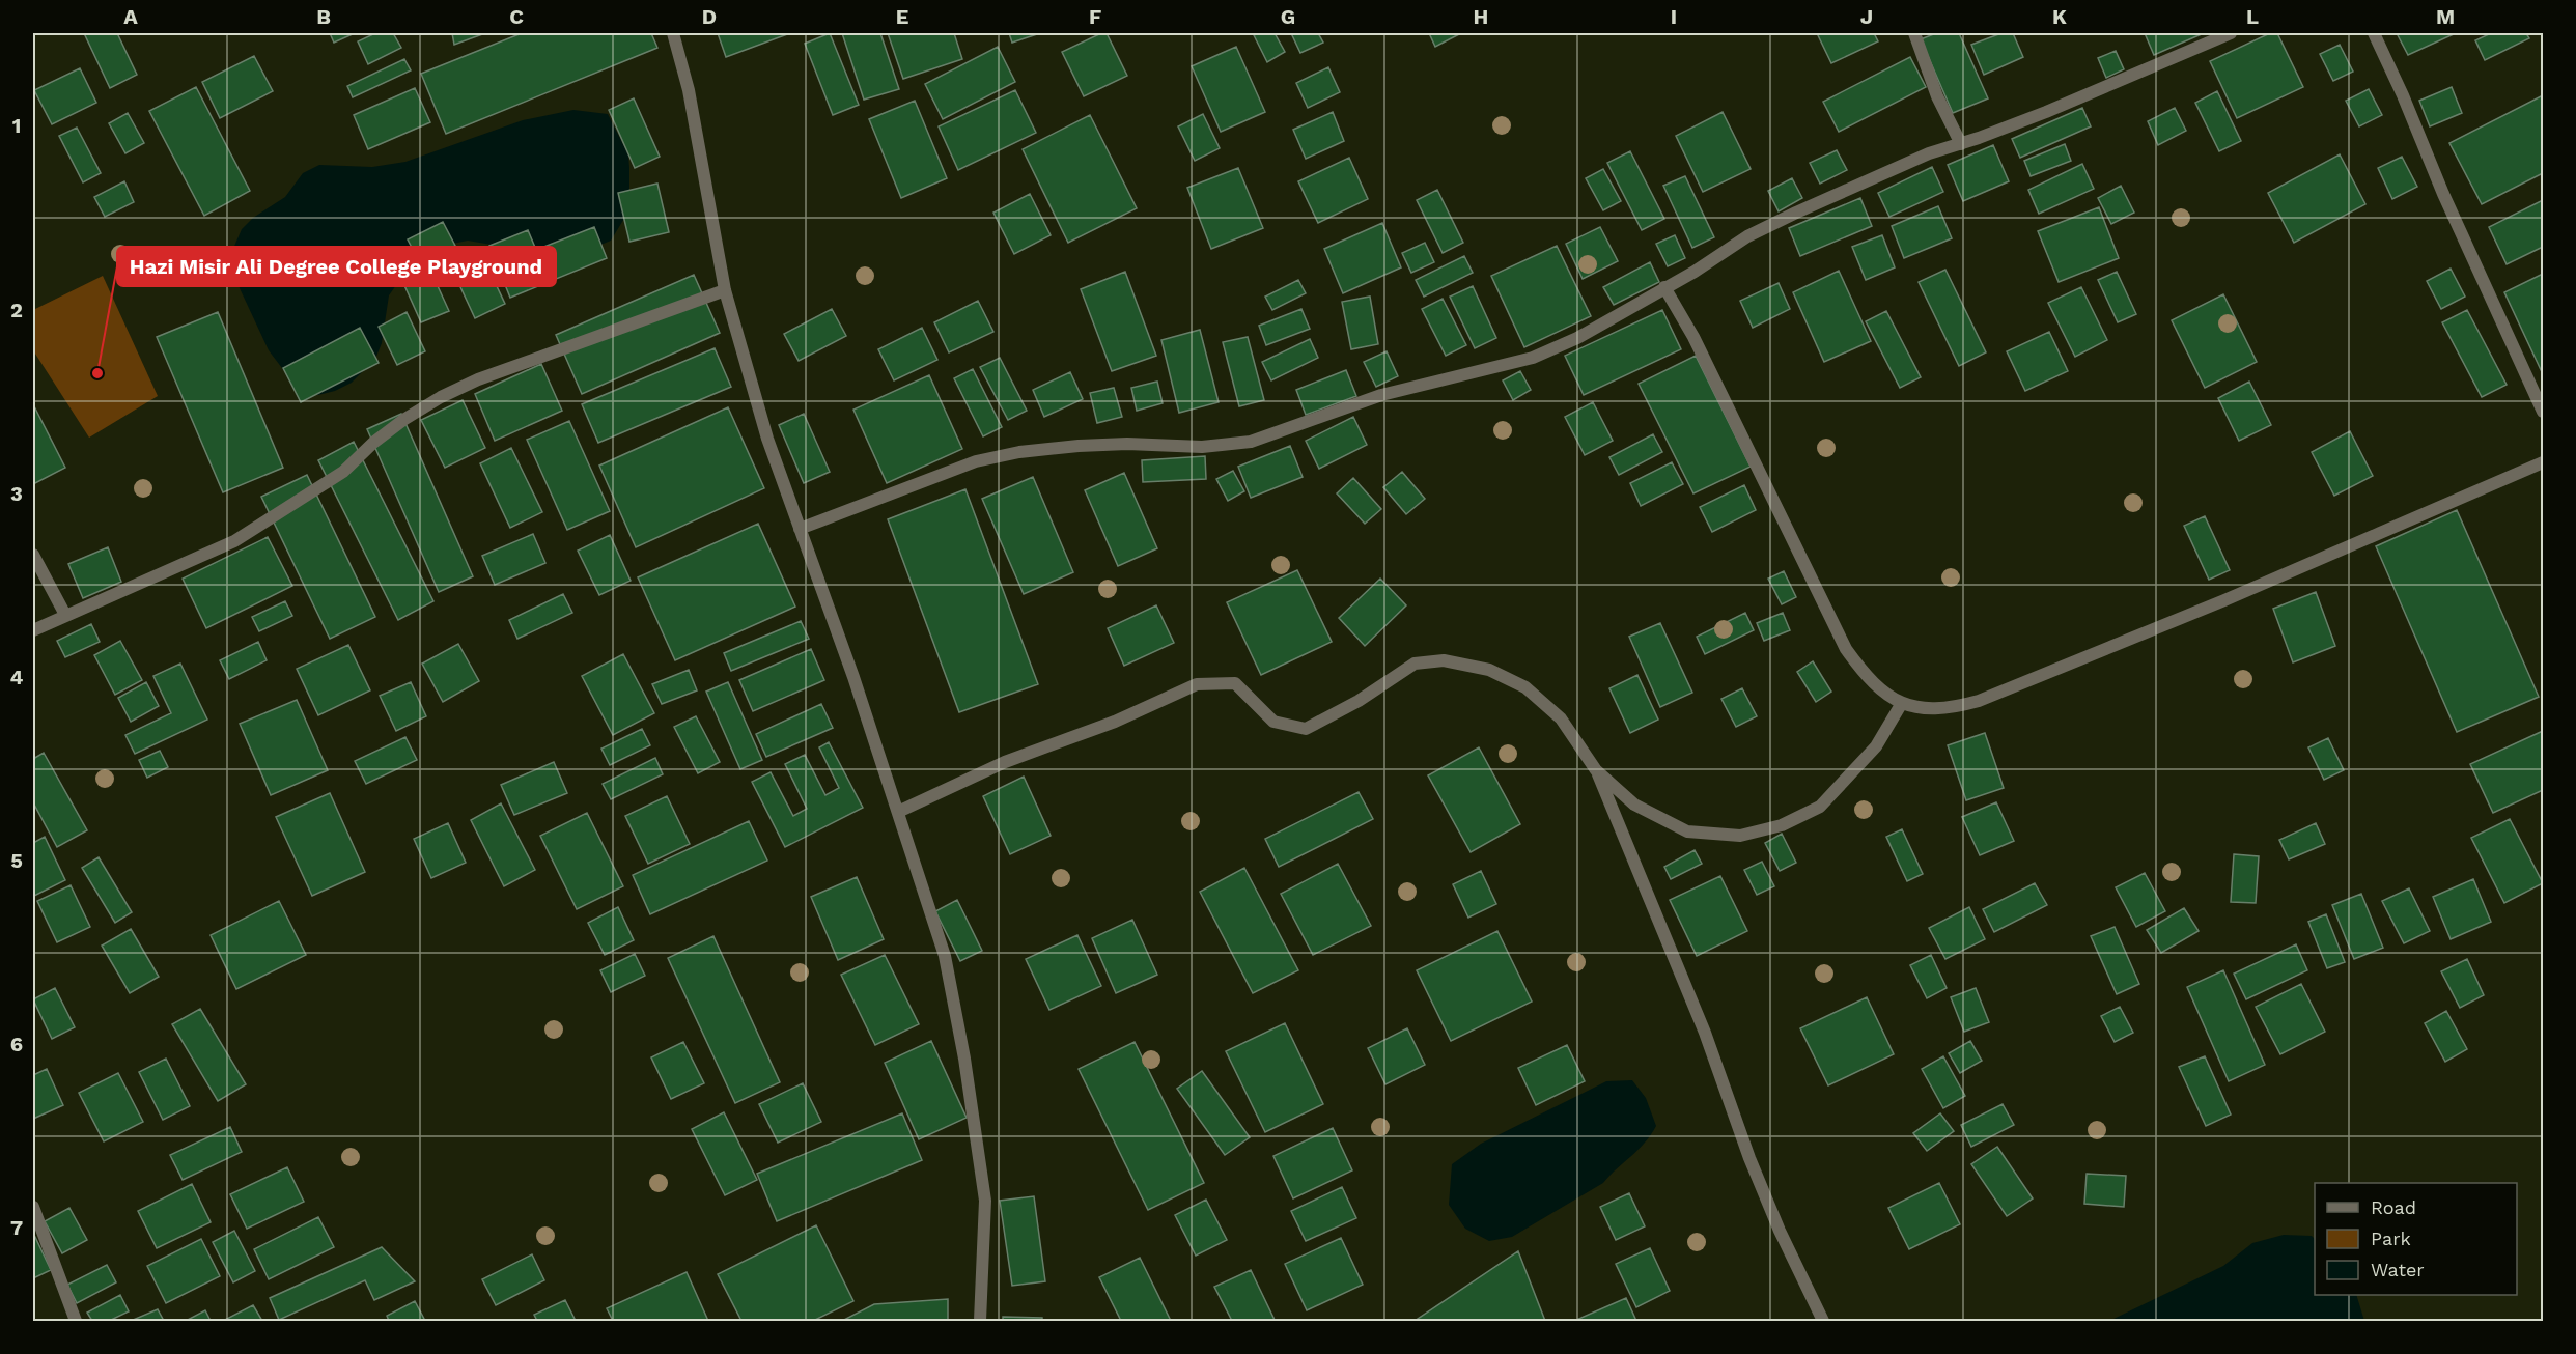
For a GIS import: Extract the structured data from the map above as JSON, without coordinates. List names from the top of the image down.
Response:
{
  "places": ["Hazi Misir Ali Degree College Playground"],
  "legend": ["Road", "Park", "Water"],
  "grid": {
    "columns": [
      "A",
      "B",
      "C",
      "D",
      "E",
      "F",
      "G",
      "H",
      "I",
      "J",
      "K",
      "L",
      "M"
    ],
    "rows": [
      "1",
      "2",
      "3",
      "4",
      "5",
      "6",
      "7"
    ]
  }
}
